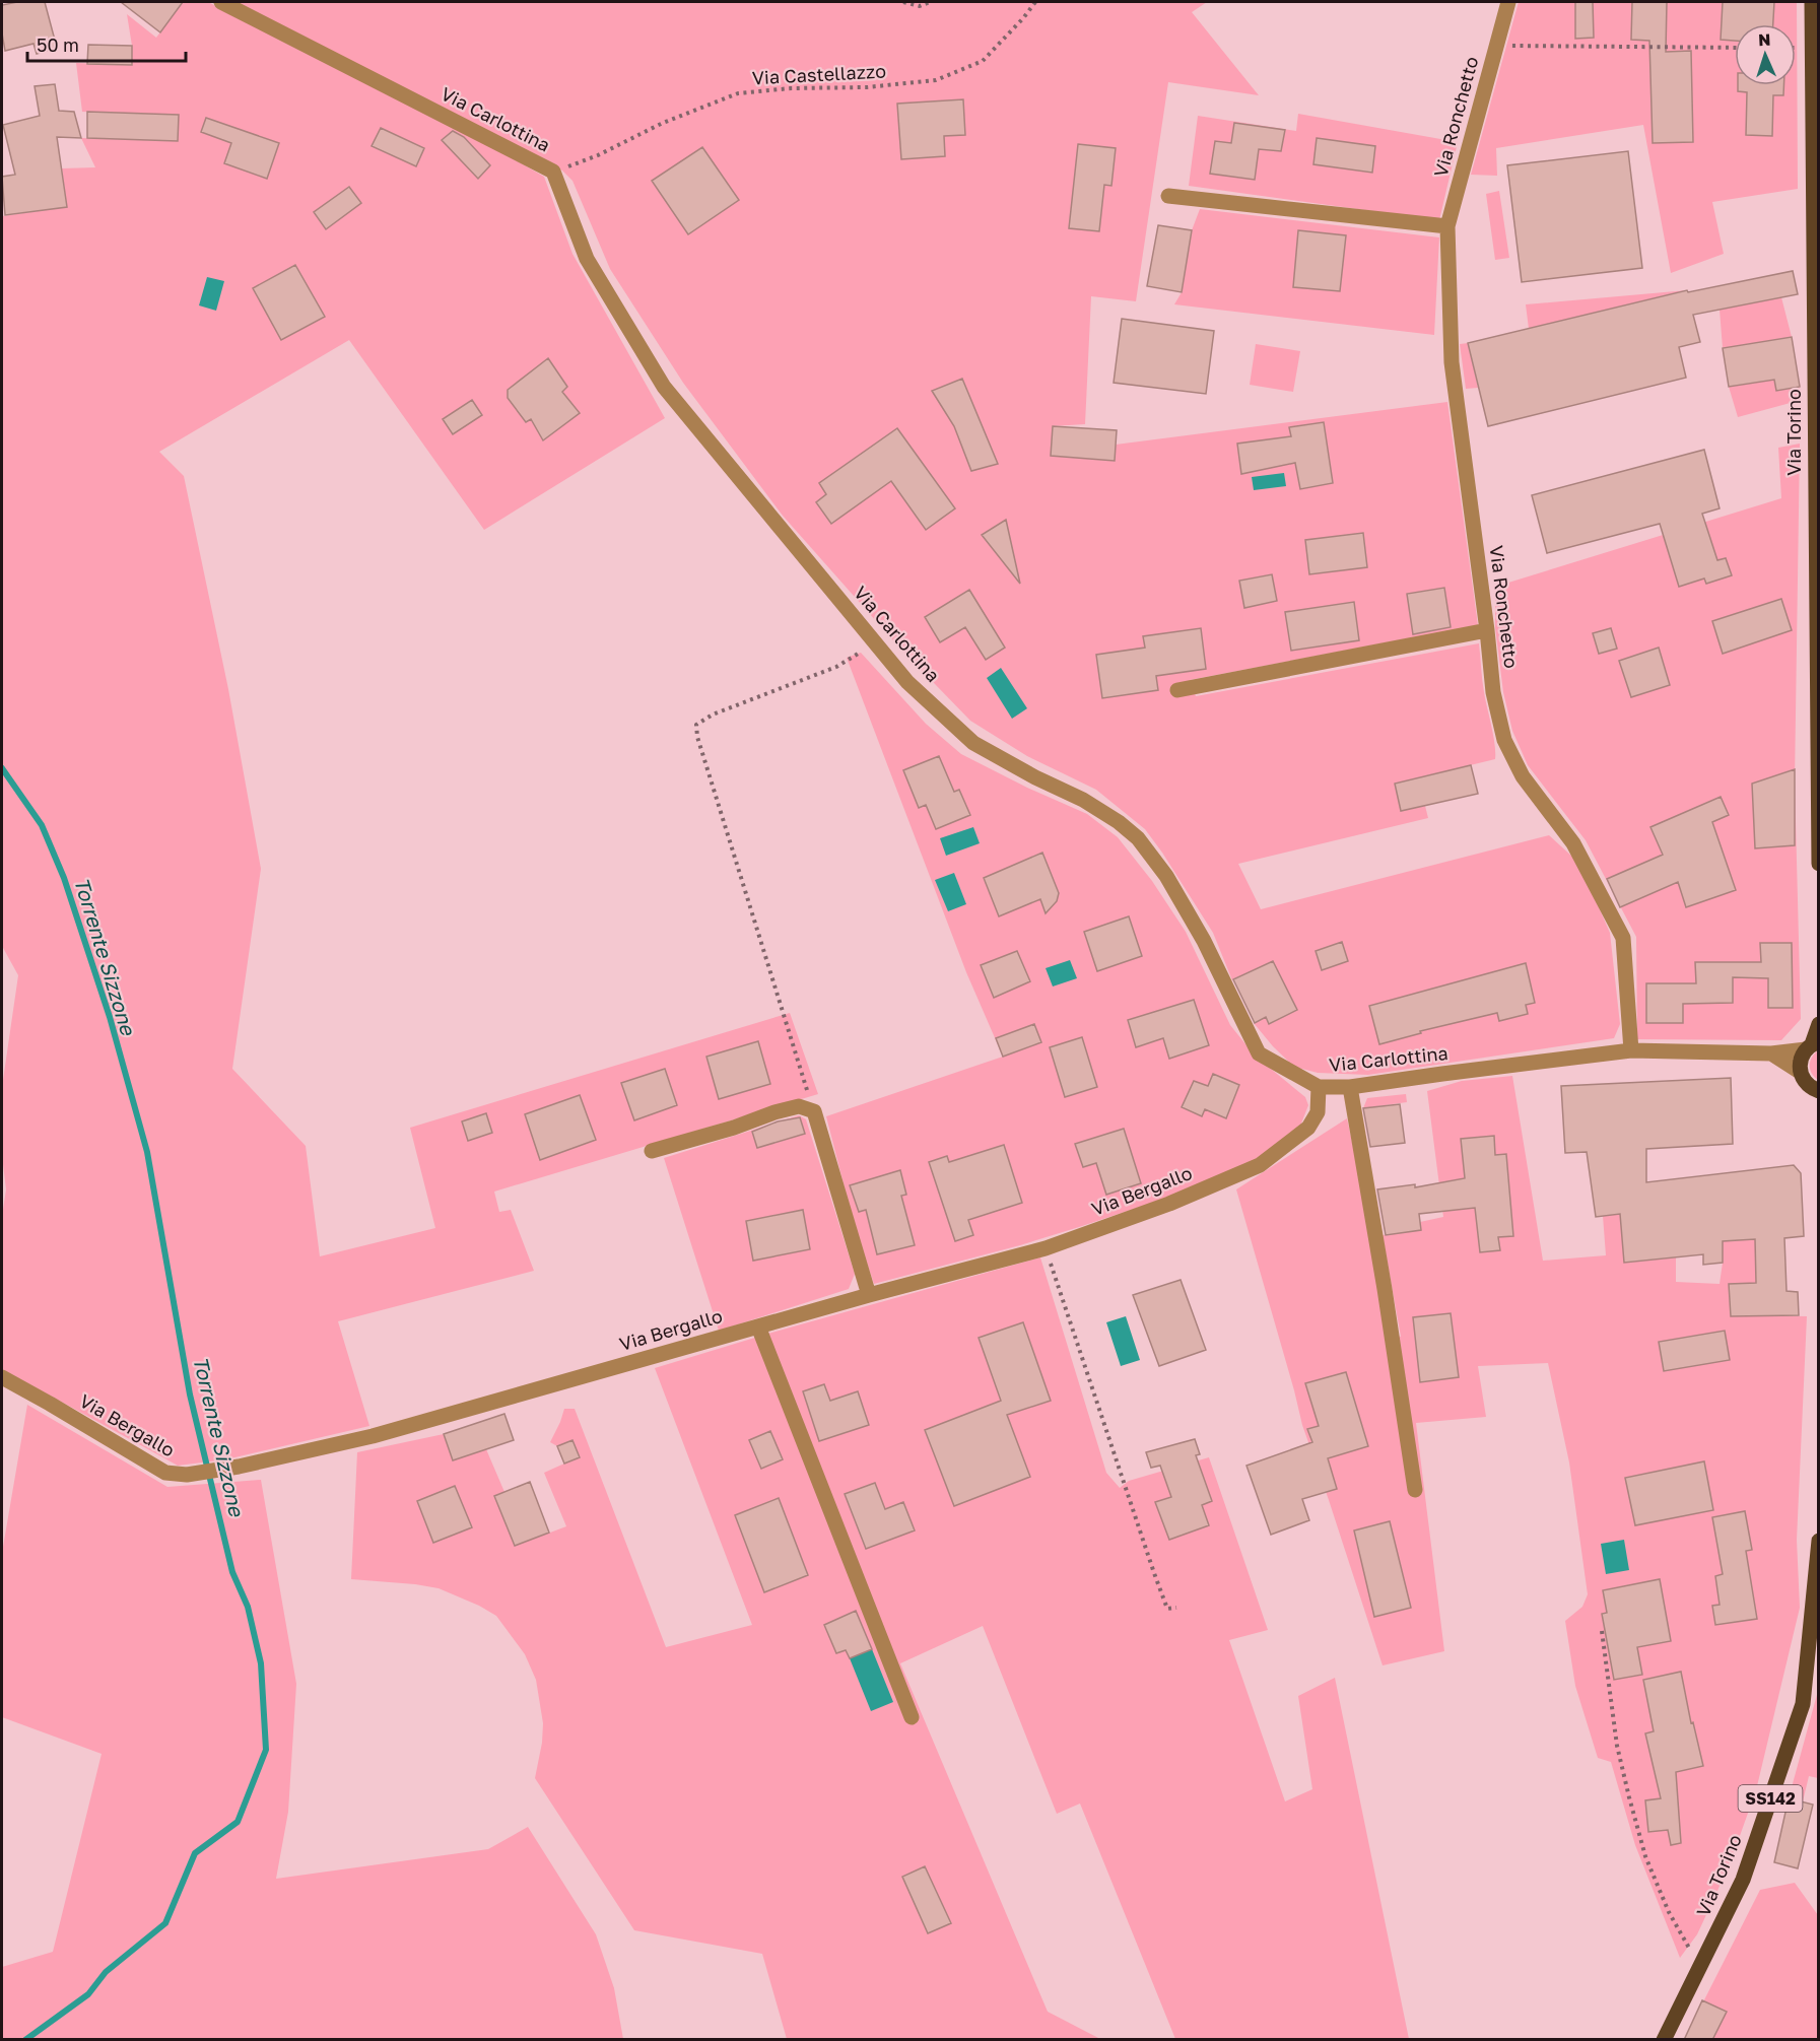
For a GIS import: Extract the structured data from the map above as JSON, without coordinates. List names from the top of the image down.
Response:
{
  "streets": {
    "main road": ["Via Torino", "SS142"],
    "street": ["Via Ronchetto", "Via Carlottina", "Via Bergallo"],
    "path": ["Via Castellazzo"]
  },
  "crossings": [
    ["Via Castellazzo", "Via Carlottina"],
    ["Via Ronchetto", "Via Carlottina"],
    ["Via Carlottina", "Via Bergallo"]
  ],
  "water": ["Torrente Sizzone"],
  "scale_bar": "50 m",
  "north": "top"
}
